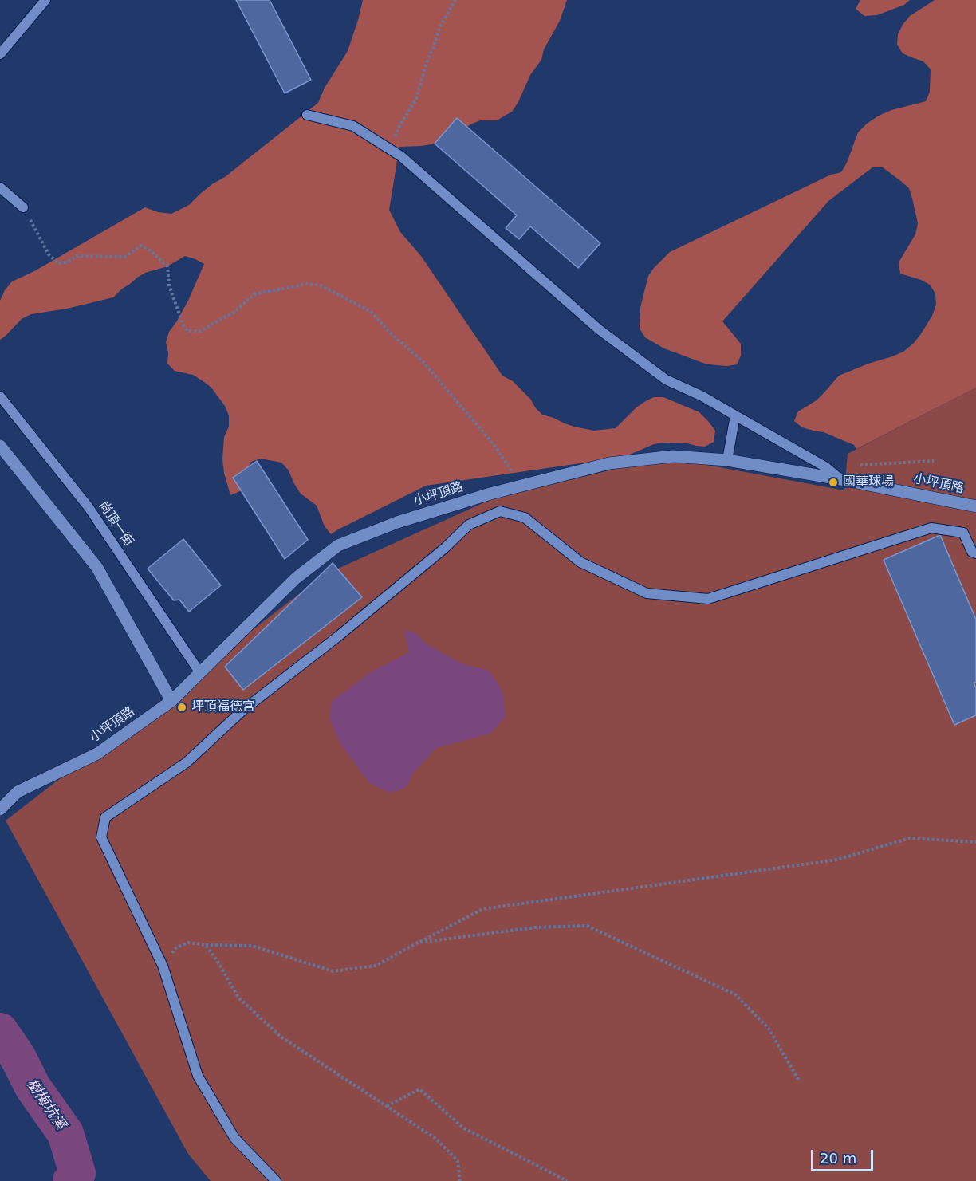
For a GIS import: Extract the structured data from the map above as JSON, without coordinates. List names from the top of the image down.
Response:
{
  "streets": {
    "street": ["小坪頂路"],
    "lane": ["尚頂一街"]
  },
  "crossings": [
    ["小坪頂路", "尚頂一街"]
  ],
  "water": ["樹梅坑溪"],
  "places": ["國華球場", "坪頂福德宮"],
  "scale_bar": "20 m"
}
